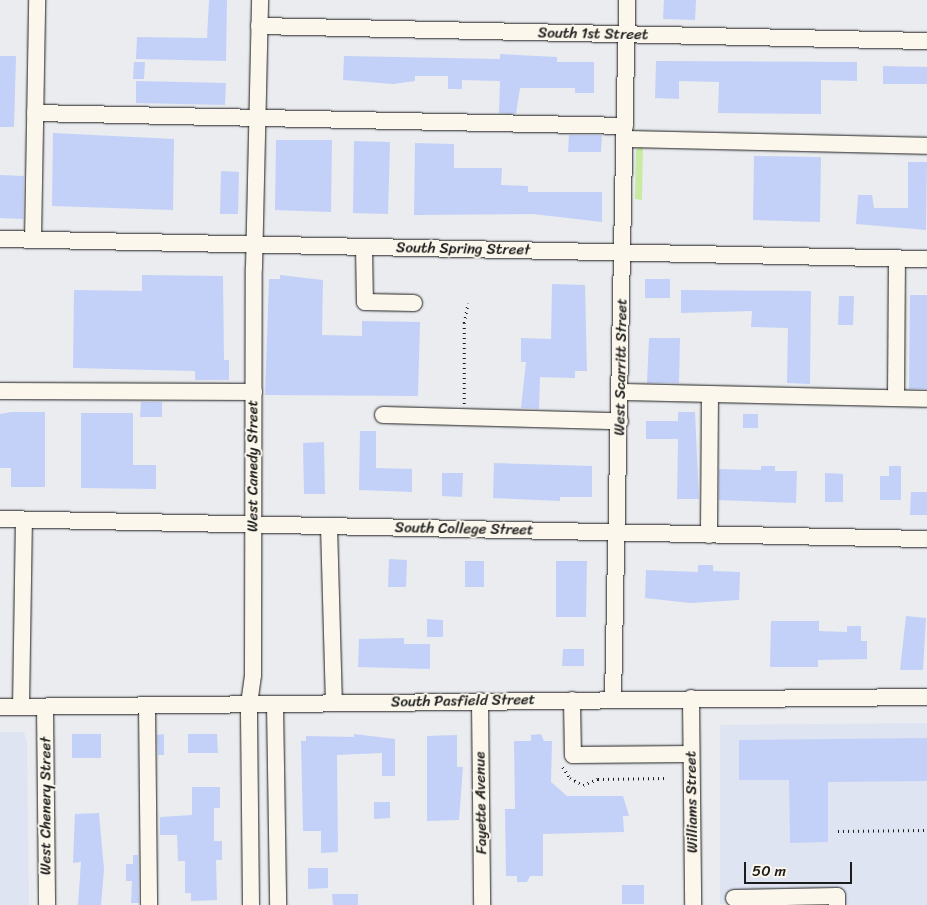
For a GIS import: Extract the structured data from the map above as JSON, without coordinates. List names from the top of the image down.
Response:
{
  "streets": {
    "street": [
      "South 1st Street",
      "South Spring Street",
      "West Scarritt Street",
      "West Canedy Street",
      "South College Street",
      "South Pasfield Street",
      "Williams Street",
      "Fayette Avenue",
      "West Chenery Street"
    ]
  },
  "crossings": [
    ["South 1st Street", "West Scarritt Street"],
    ["South 1st Street", "West Canedy Street"],
    ["South Spring Street", "West Scarritt Street"],
    ["South Spring Street", "West Canedy Street"],
    ["West Scarritt Street", "South College Street"],
    ["West Scarritt Street", "South Pasfield Street"],
    ["West Canedy Street", "South College Street"],
    ["West Canedy Street", "South Pasfield Street"],
    ["South Pasfield Street", "Williams Street"],
    ["South Pasfield Street", "Fayette Avenue"],
    ["South Pasfield Street", "West Chenery Street"]
  ],
  "scale_bar": "50 m"
}
